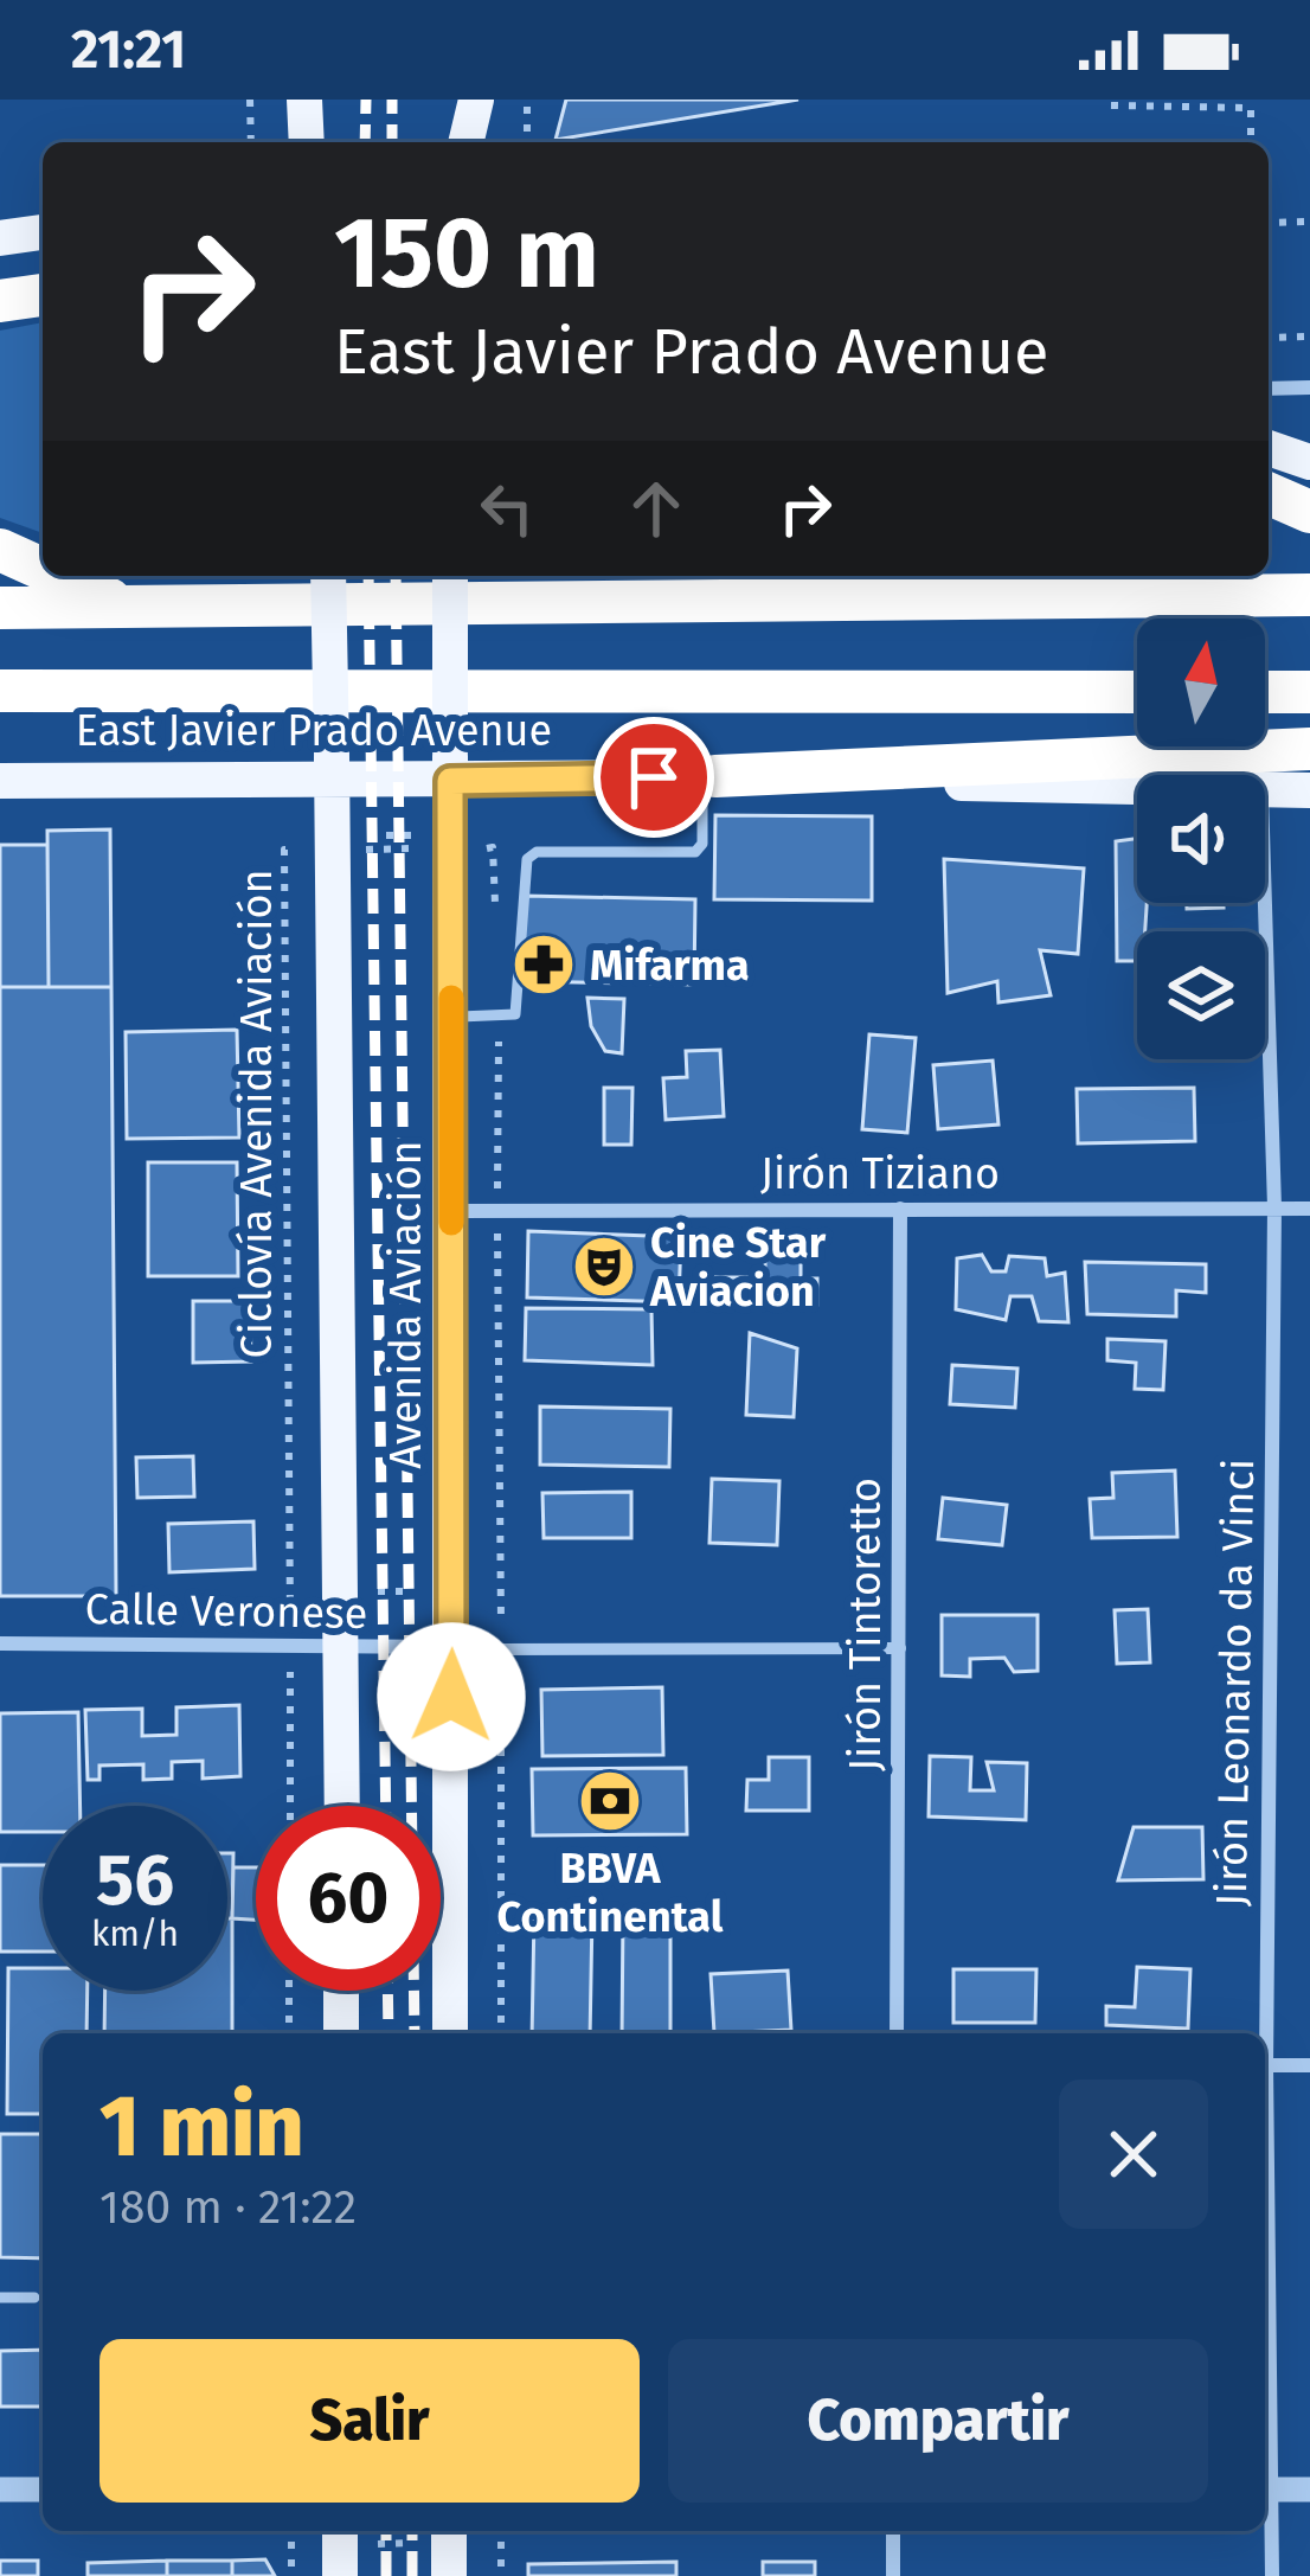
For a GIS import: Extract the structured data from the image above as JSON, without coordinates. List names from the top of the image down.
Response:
{
  "streets": {
    "highway": ["East Javier Prado Avenue"],
    "main road": ["Avenida Aviación"],
    "street": [
      "Jirón Tiziano",
      "Calle Veronese",
      "Jirón Tintoretto",
      "Jirón Leonardo da Vinci"
    ],
    "path": ["Ciclovía Avenida Aviación"]
  },
  "crossings": [
    ["East Javier Prado Avenue", "Avenida Aviación"],
    ["Ciclovía Avenida Aviación", "Avenida Aviación"],
    ["Ciclovía Avenida Aviación", "Calle Veronese"],
    ["Jirón Tiziano", "Avenida Aviación"],
    ["Jirón Tiziano", "Jirón Tintoretto"],
    ["Jirón Tiziano", "Jirón Leonardo da Vinci"],
    ["Avenida Aviación", "Calle Veronese"]
  ],
  "places": {
    "pharmacy": ["Mifarma"],
    "theatre": ["Cine Star Aviacion"],
    "bank": ["BBVA Continental"]
  },
  "north": "top",
  "page": {
    "status": "21:21",
    "turn": ["150 m", "East Javier Prado Avenue"],
    "speed": "56 km/h",
    "limit": "60",
    "heading": ["1 min", "180 m · 21:22"],
    "buttons": ["Salir", "Compartir"]
  }
}
